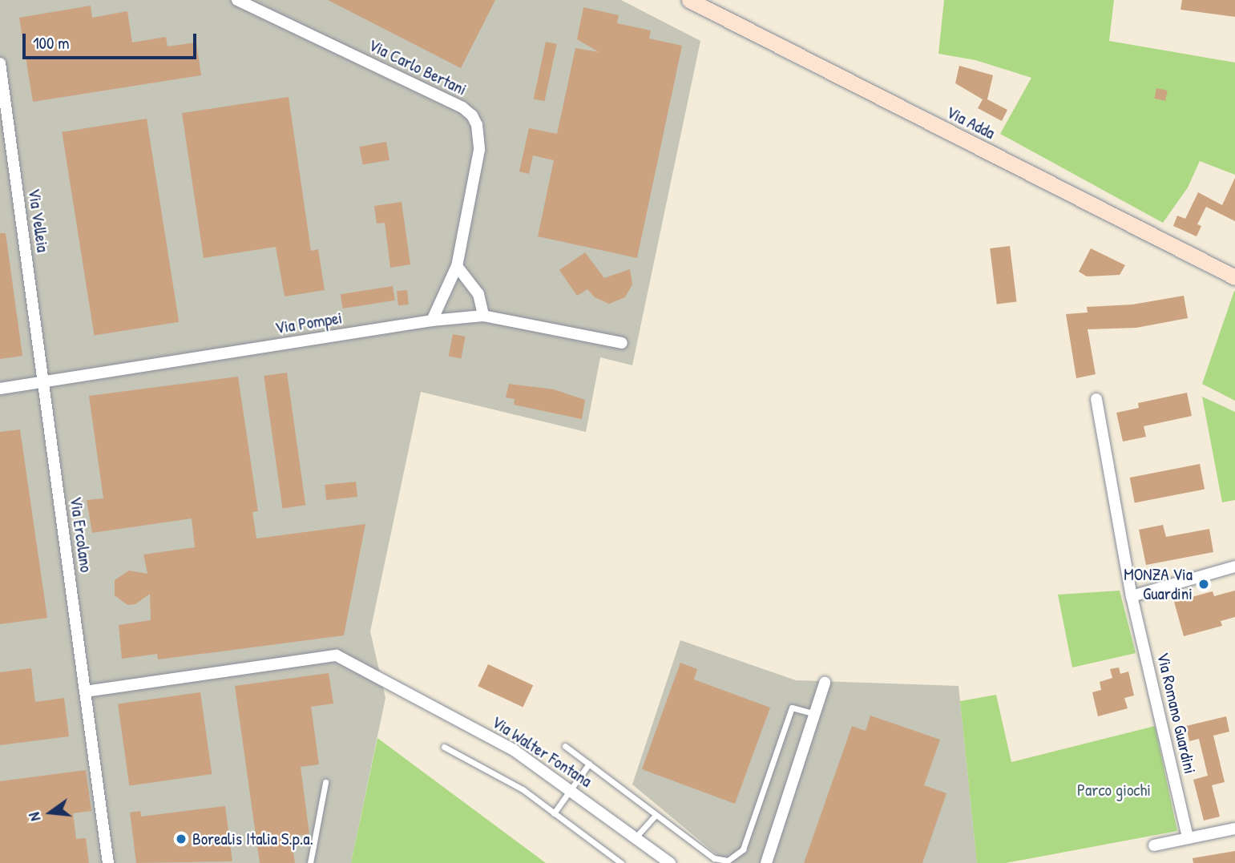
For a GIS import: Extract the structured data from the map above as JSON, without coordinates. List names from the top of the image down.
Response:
{
  "streets": {
    "main road": ["Via Adda"],
    "street": [
      "Via Carlo Bertani",
      "Via Velleia",
      "Via Pompei",
      "Via Ercolano",
      "Via Romano Guardini",
      "Via Walter Fontana"
    ]
  },
  "crossings": [
    ["Via Carlo Bertani", "Via Pompei"],
    ["Via Velleia", "Via Pompei"],
    ["Via Velleia", "Via Ercolano"],
    ["Via Pompei", "Via Ercolano"],
    ["Via Ercolano", "Via Walter Fontana"]
  ],
  "parks": ["Parco giochi"],
  "places": ["MONZA Via Guardini", "Borealis Italia S.p.a."],
  "scale_bar": "100 m",
  "north": "left"
}
